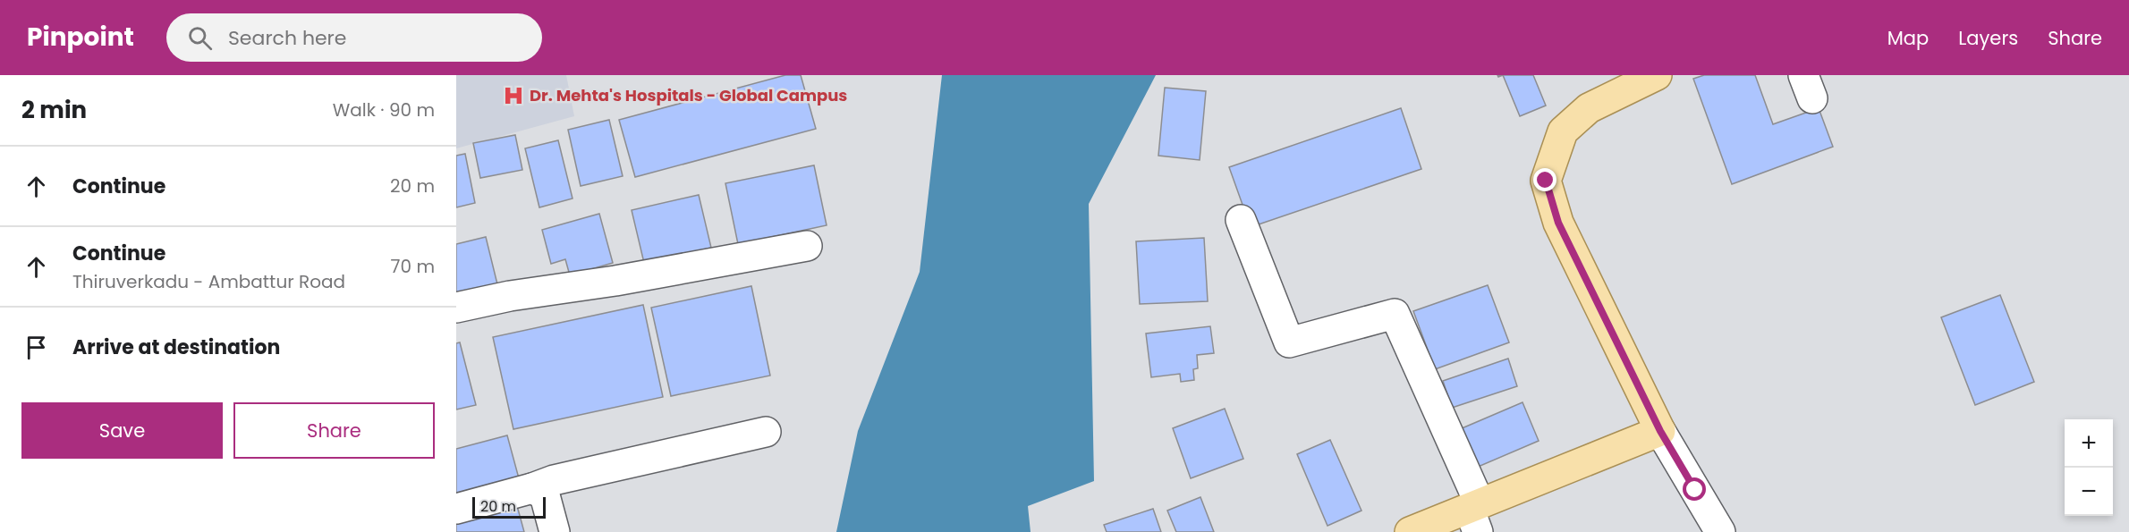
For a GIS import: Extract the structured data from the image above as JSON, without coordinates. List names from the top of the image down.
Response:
{
  "places": {
    "hospital": ["Dr. Mehta's Hospitals - Global Campus"]
  },
  "scale_bar": "20 m",
  "page": {
    "header": "Pinpoint",
    "search": "Search here",
    "nav": ["Map", "Layers", "Share"],
    "heading": ["2 min", "Walk · 90 m"],
    "list": [
      ["Continue", "20 m"],
      ["Continue", "Thiruverkadu - Ambattur Road", "70 m"],
      "Arrive at destination"
    ],
    "buttons": ["Save", "Share"],
    "map_buttons": ["+", "−"],
    "scale": "20 m"
  }
}
